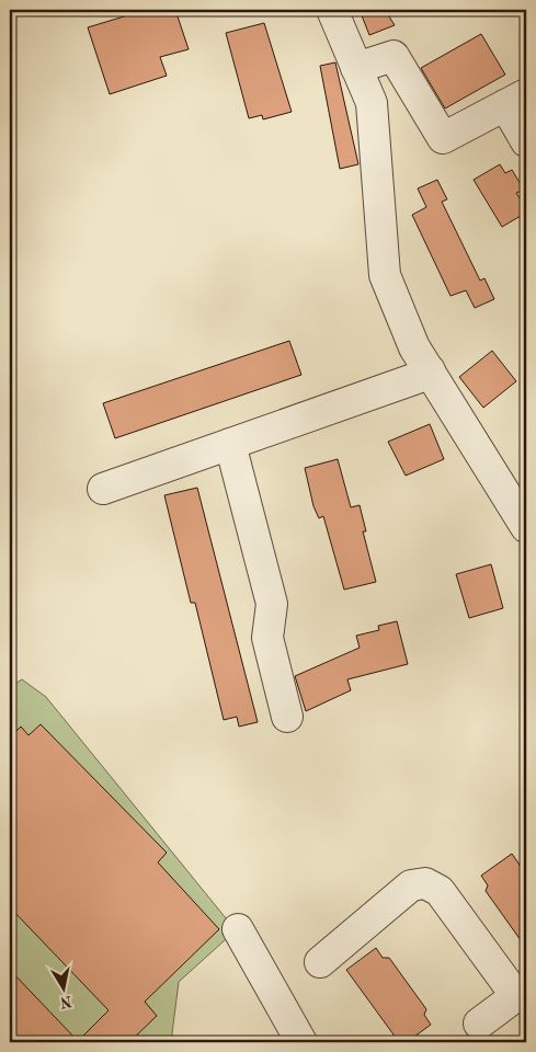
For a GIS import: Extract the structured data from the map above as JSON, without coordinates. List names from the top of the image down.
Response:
{
  "north": "bottom"
}
